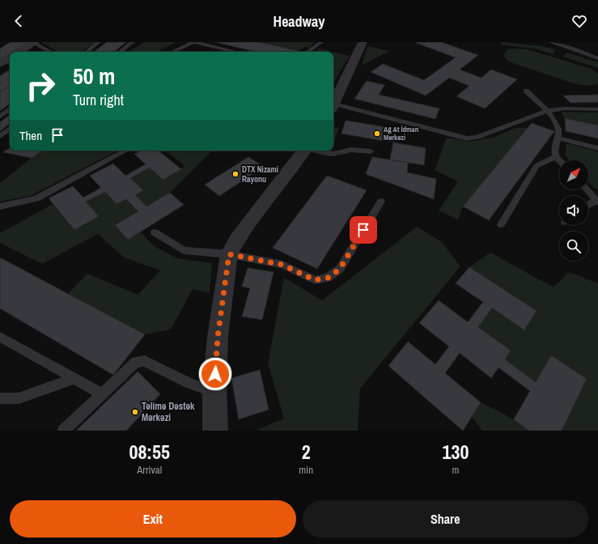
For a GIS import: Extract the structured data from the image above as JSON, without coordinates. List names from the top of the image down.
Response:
{
  "places": ["Ağ At İdman Mərkəzi", "DTX Nizami Rayonu", "Təlimə Dəstək Mərkəzi"],
  "north": "top right",
  "page": {
    "header": "Headway",
    "turn": ["50 m", "Turn right"],
    "then": "Then",
    "eta": [
      "08:55",
      "Arrival",
      "2",
      "min",
      "130",
      "m"
    ],
    "buttons": ["Exit", "Share"]
  }
}
